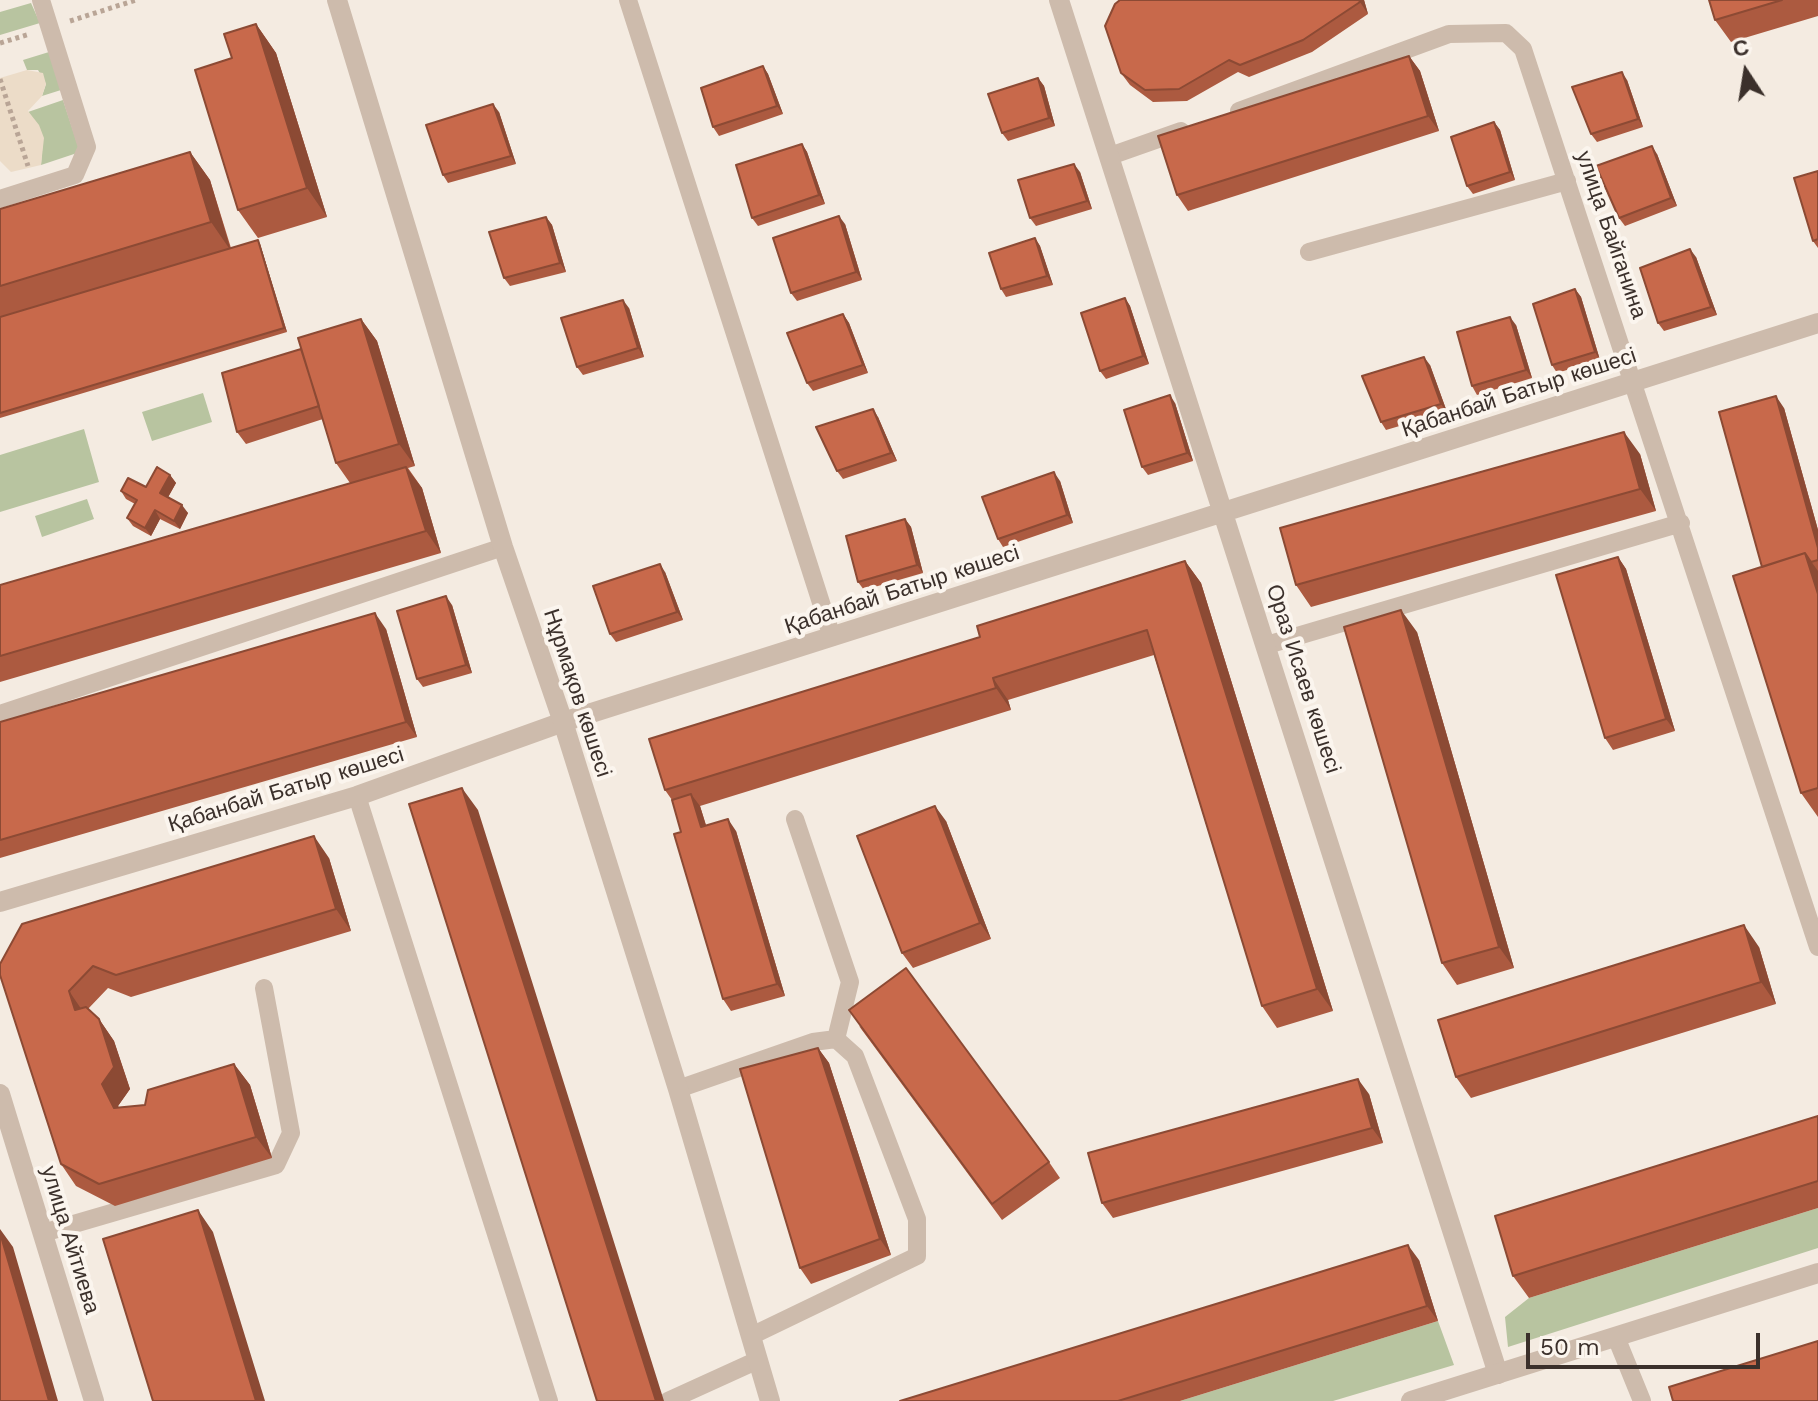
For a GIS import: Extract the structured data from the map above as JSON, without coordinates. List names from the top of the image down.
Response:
{
  "streets": {
    "street": [
      "Қабанбай Батыр көшесі",
      "Ораз Исаев көшесі",
      "Нұрмақов көшесі",
      "улица Айтиева"
    ],
    "lane": ["улица Байганина"]
  },
  "crossings": [
    ["улица Байганина", "Қабанбай Батыр көшесі"],
    ["Қабанбай Батыр көшесі", "Ораз Исаев көшесі"],
    ["Қабанбай Батыр көшесі", "Нұрмақов көшесі"]
  ],
  "scale_bar": "50 m",
  "north": "top"
}
